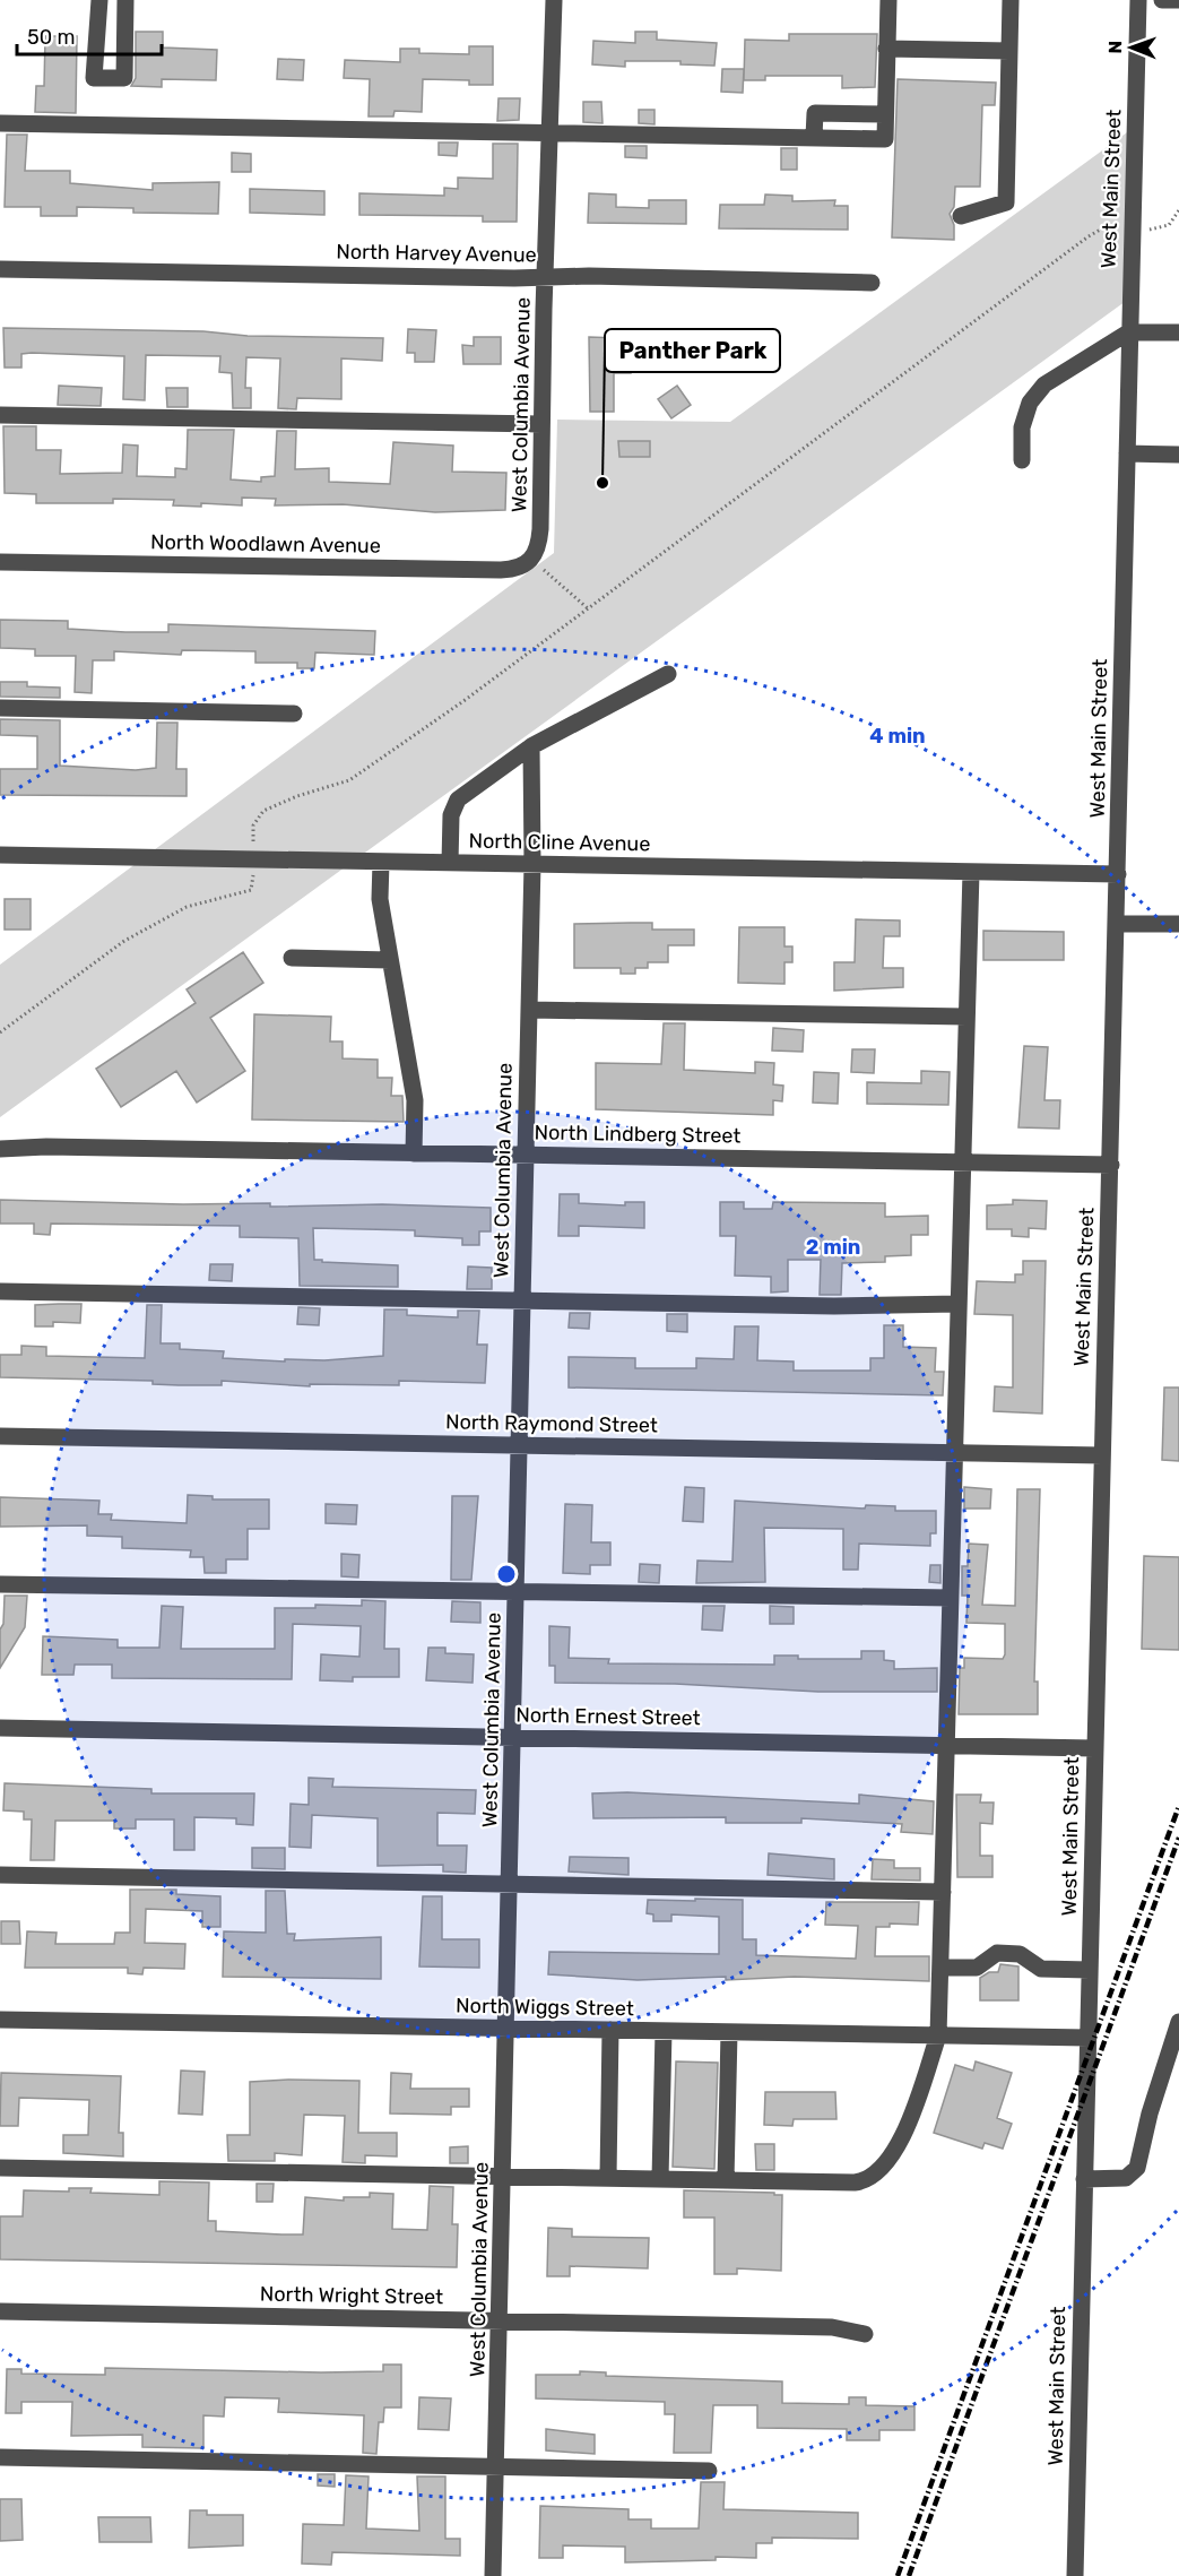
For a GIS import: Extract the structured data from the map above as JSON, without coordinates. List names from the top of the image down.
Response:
{
  "streets": {
    "street": [
      "West Main Street",
      "North Harvey Avenue",
      "West Columbia Avenue",
      "North Woodlawn Avenue",
      "North Cline Avenue",
      "North Lindberg Street",
      "North Raymond Street",
      "North Ernest Street",
      "North Wiggs Street",
      "North Wright Street"
    ]
  },
  "crossings": [
    ["West Main Street", "North Cline Avenue"],
    ["West Main Street", "North Lindberg Street"],
    ["West Main Street", "North Raymond Street"],
    ["West Main Street", "North Ernest Street"],
    ["West Main Street", "North Wiggs Street"],
    ["North Harvey Avenue", "West Columbia Avenue"],
    ["West Columbia Avenue", "North Woodlawn Avenue"],
    ["West Columbia Avenue", "North Cline Avenue"],
    ["West Columbia Avenue", "North Lindberg Street"],
    ["West Columbia Avenue", "North Raymond Street"],
    ["West Columbia Avenue", "North Ernest Street"],
    ["West Columbia Avenue", "North Wiggs Street"],
    ["West Columbia Avenue", "North Wright Street"]
  ],
  "places": ["Panther Park"],
  "scale_bar": "50 m",
  "north": "left",
  "rings": ["4 min", "2 min"]
}
